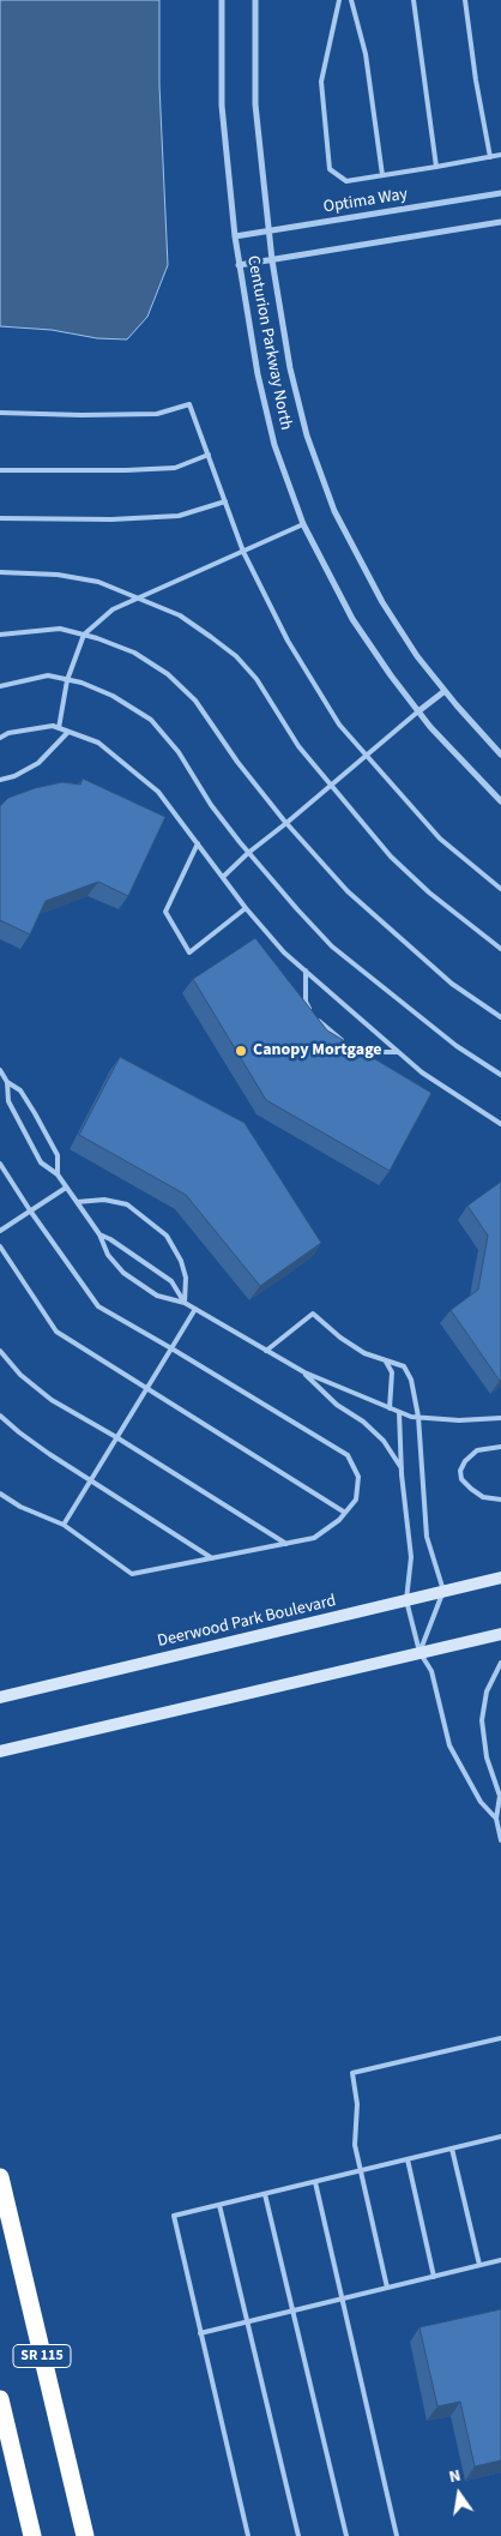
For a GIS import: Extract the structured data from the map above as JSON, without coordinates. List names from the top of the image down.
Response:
{
  "streets": {
    "highway": ["SR 115"],
    "main road": ["Deerwood Park Boulevard"],
    "street": ["Optima Way", "Centurion Parkway North"]
  },
  "crossings": [
    ["Optima Way", "Centurion Parkway North"]
  ],
  "places": ["Canopy Mortgage"],
  "north": "top"
}
